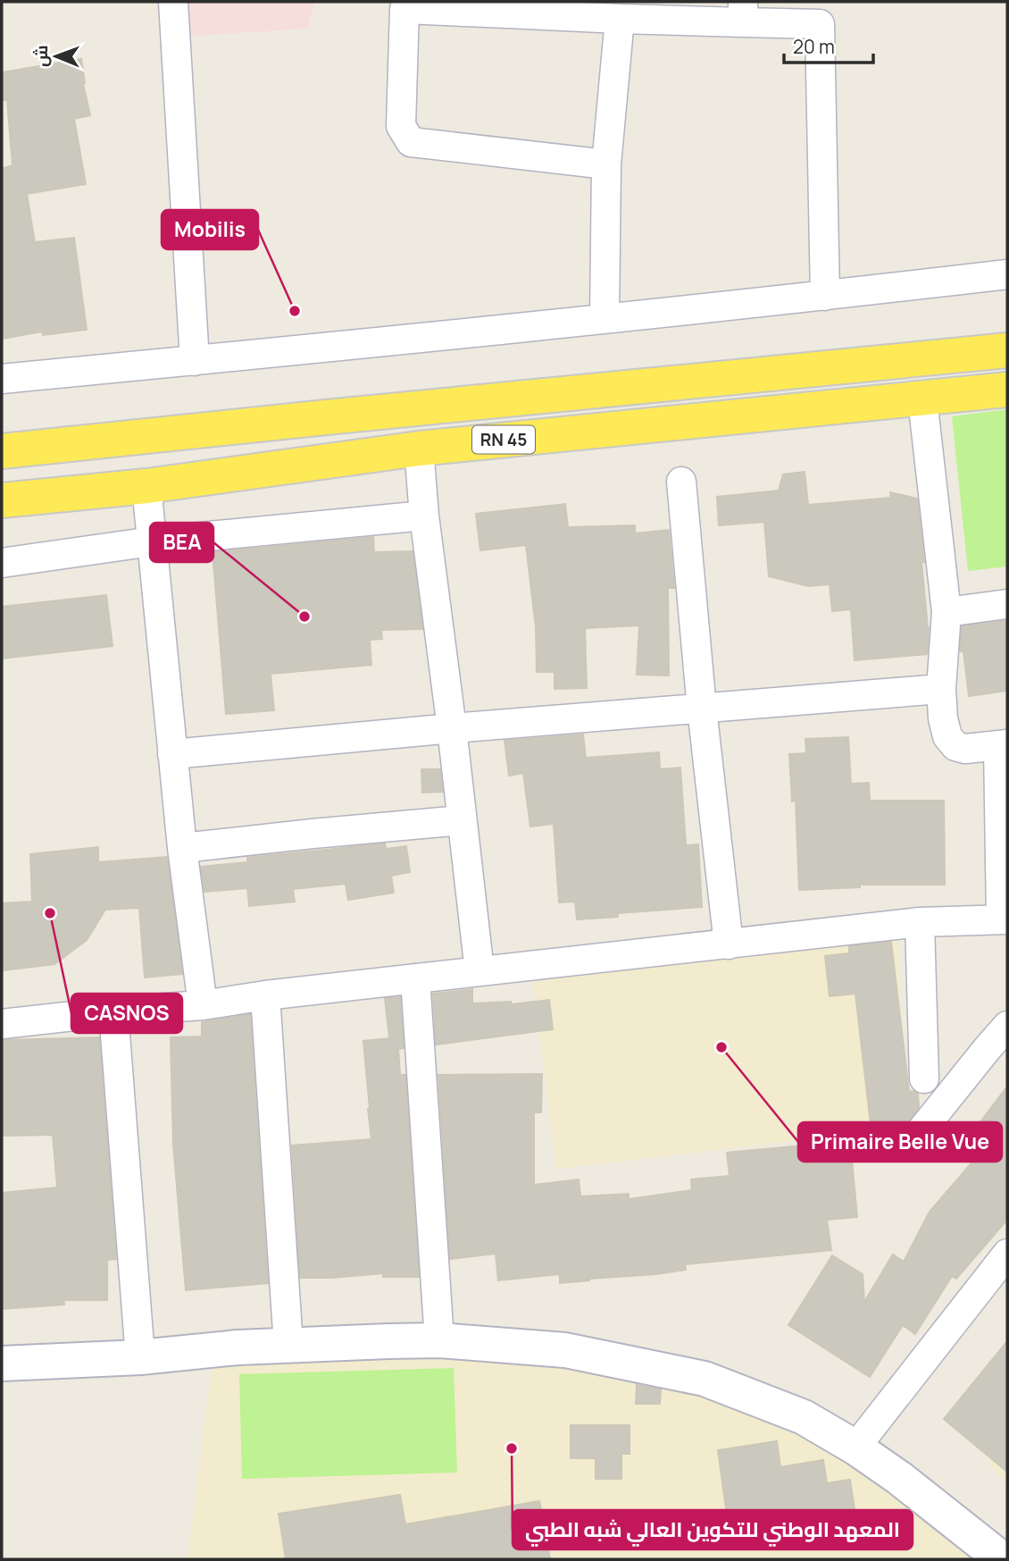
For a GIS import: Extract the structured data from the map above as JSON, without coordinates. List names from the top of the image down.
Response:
{
  "streets": {
    "main road": ["RN 45"]
  },
  "places": [
    "Mobilis",
    "BEA",
    "CASNOS",
    "Primaire Belle Vue",
    "المعهد الوطني للتكوين العالي شبه الطبي"
  ],
  "scale_bar": "20 m",
  "north": "left"
}
